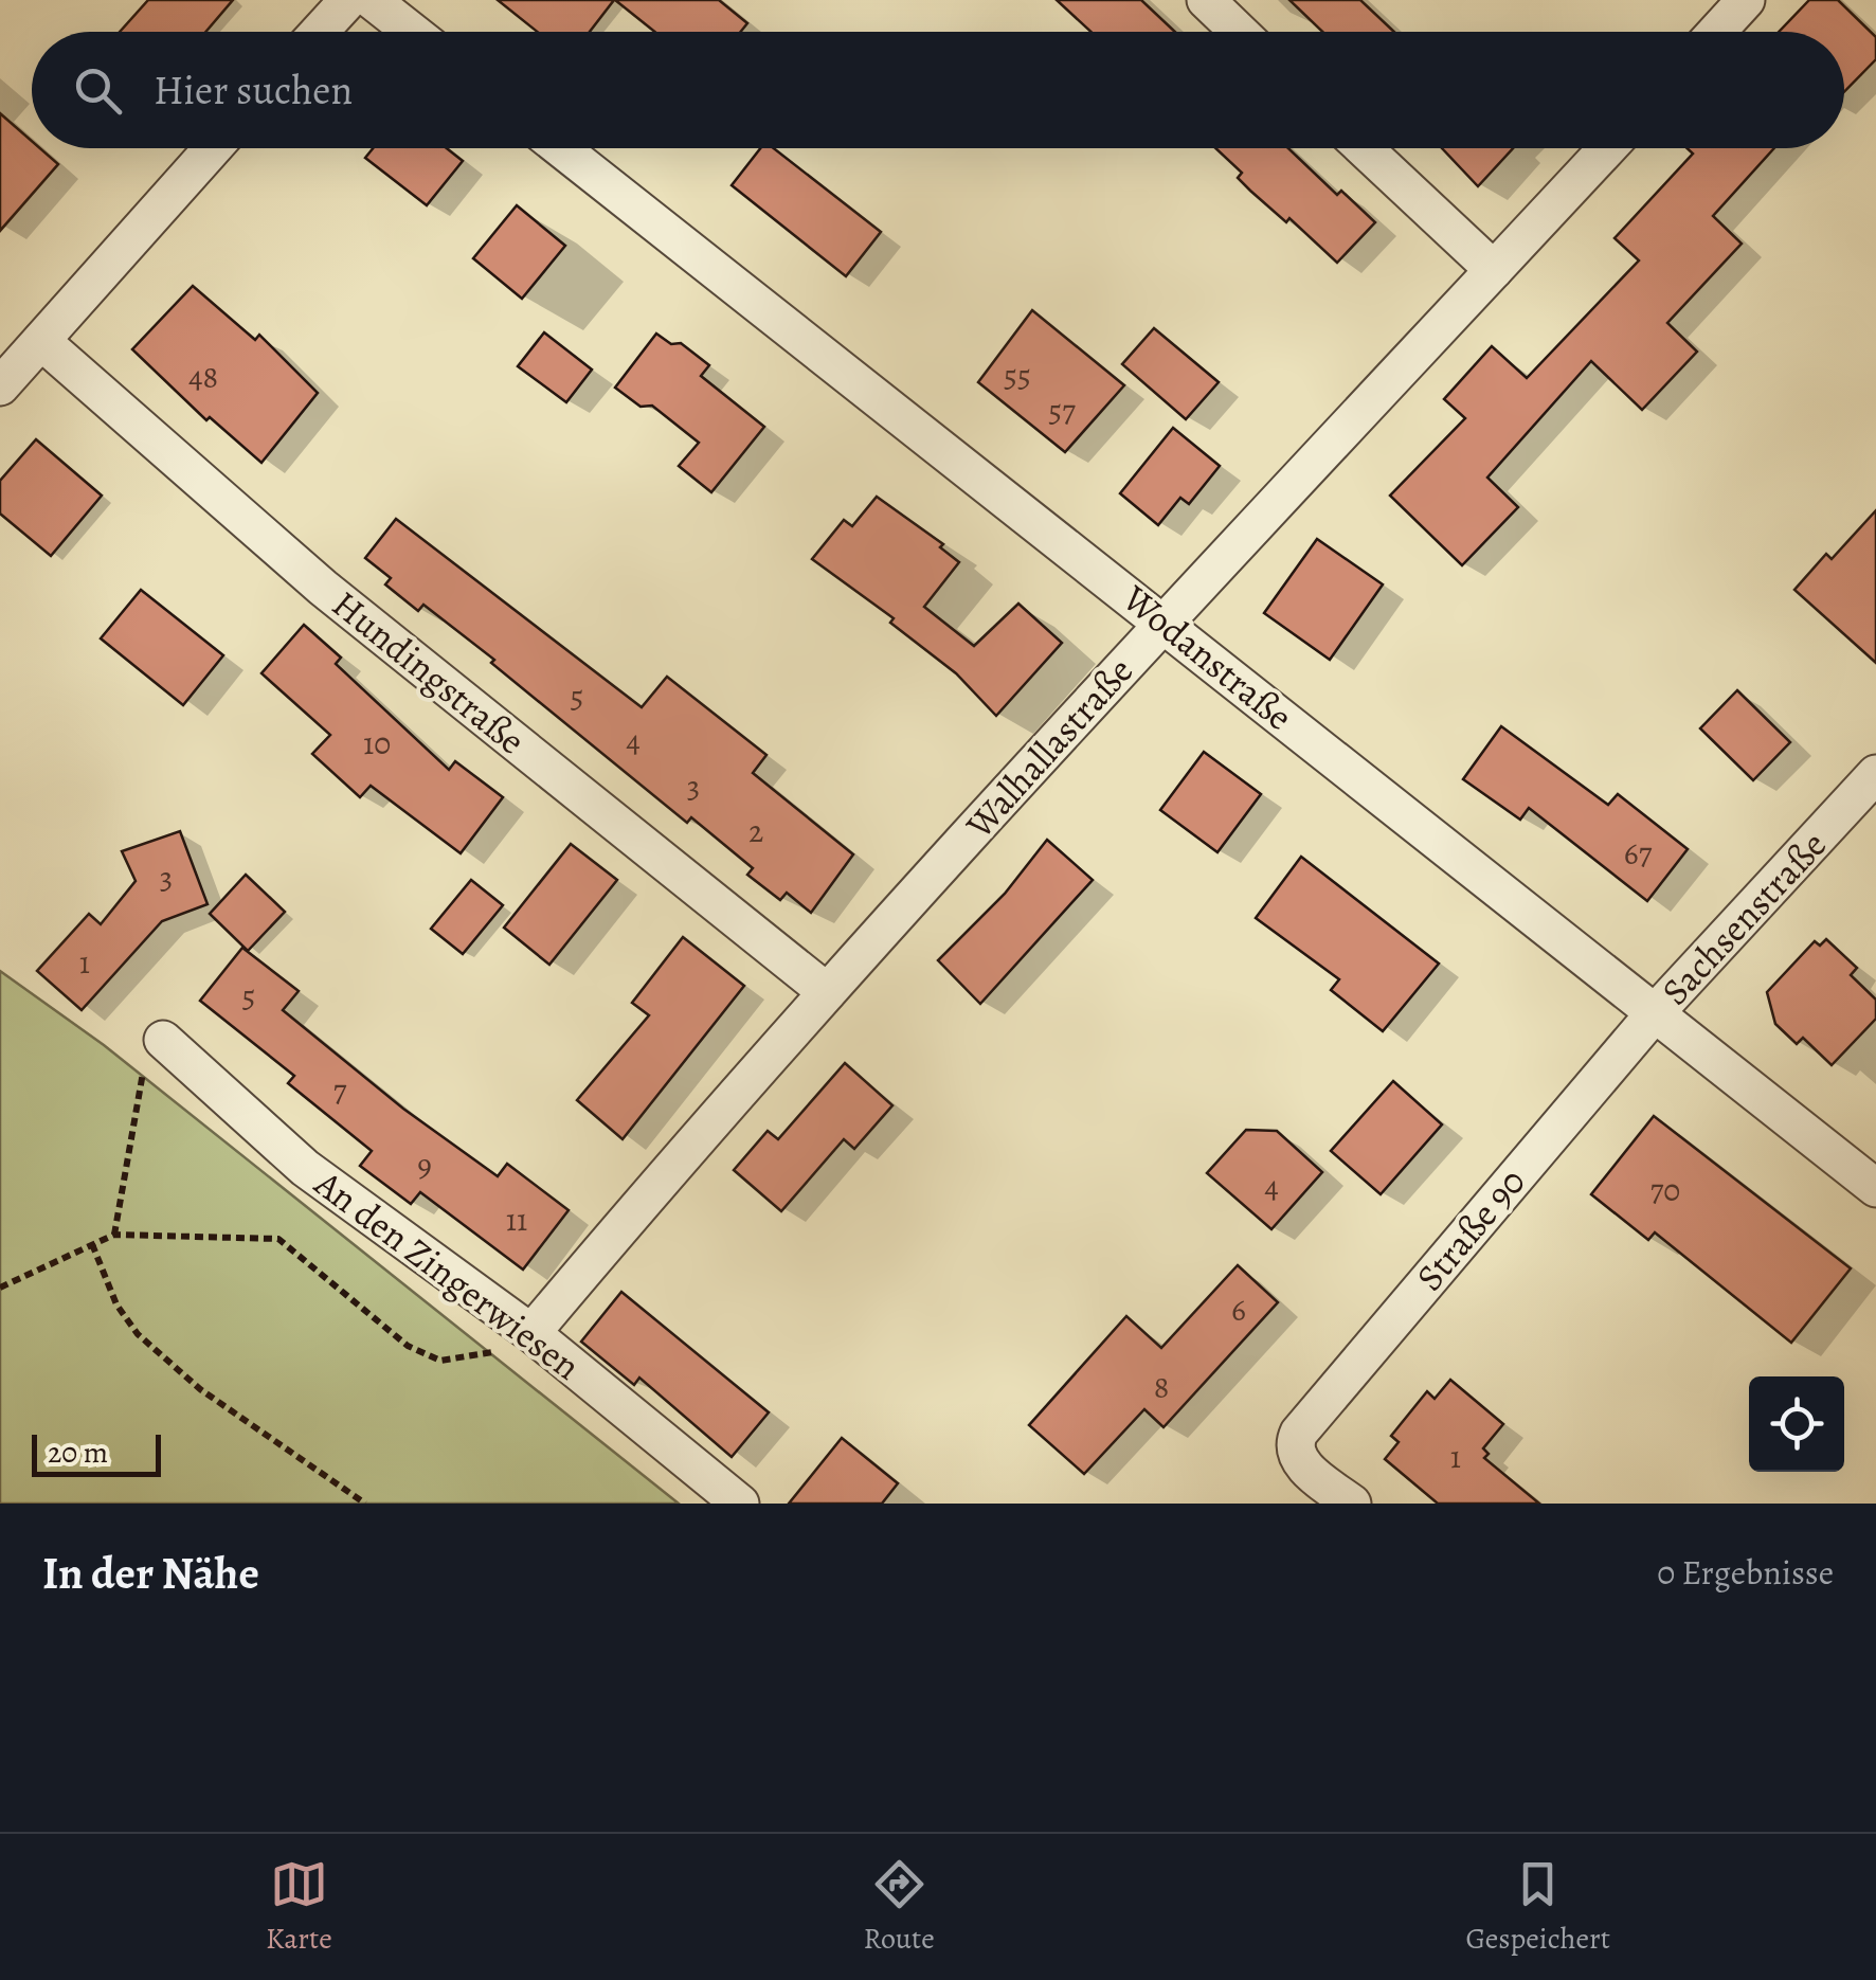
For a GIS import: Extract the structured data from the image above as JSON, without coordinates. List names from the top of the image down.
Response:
{
  "streets": {
    "street": [
      "Wodanstraße",
      "Hundingstraße",
      "Walhallastraße",
      "Sachsenstraße",
      "Straße 90",
      "An den Zingerwiesen"
    ]
  },
  "crossings": [
    ["Wodanstraße", "Walhallastraße"],
    ["Wodanstraße", "Sachsenstraße"],
    ["Wodanstraße", "Straße 90"],
    ["Hundingstraße", "Walhallastraße"],
    ["Walhallastraße", "An den Zingerwiesen"],
    ["Sachsenstraße", "Straße 90"]
  ],
  "house_numbers": [
    "55",
    "48",
    "57",
    "5",
    "4",
    "10",
    "3",
    "2",
    "67",
    "3",
    "1",
    "5",
    "7",
    "9",
    "4",
    "70",
    "11",
    "6",
    "8",
    "1"
  ],
  "scale_bar": "20 m",
  "page": {
    "search": "Hier suchen",
    "scale": "20 m",
    "heading": ["In der Nähe", "0 Ergebnisse"],
    "nav": ["Karte", "Route", "Gespeichert"]
  }
}
